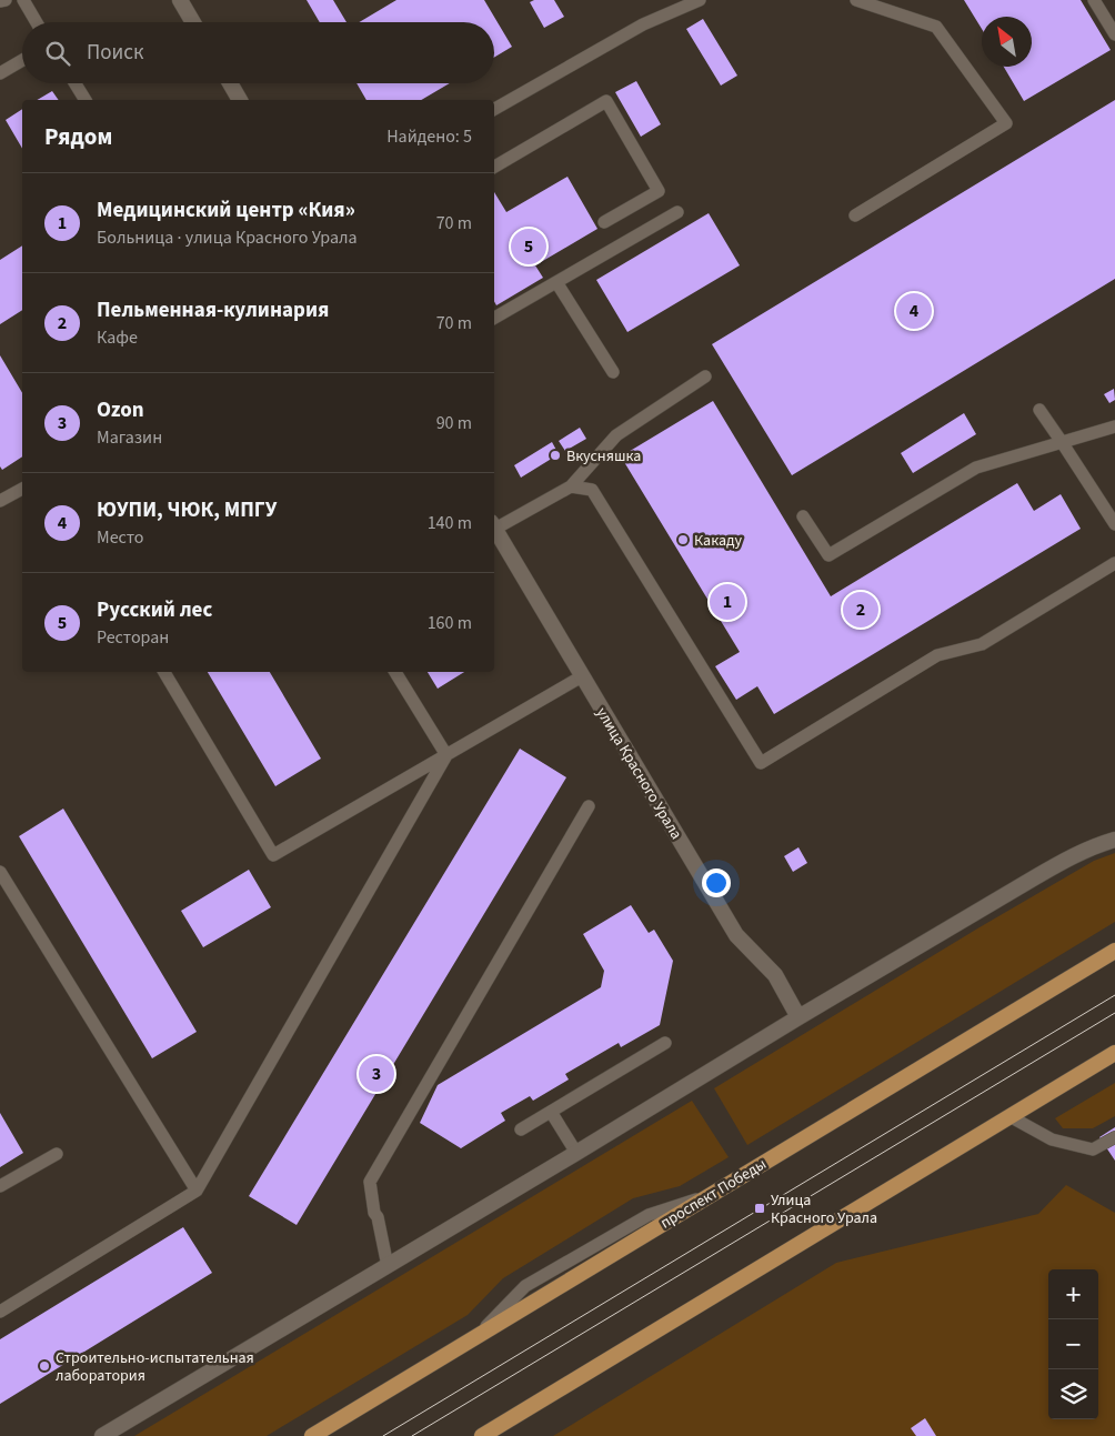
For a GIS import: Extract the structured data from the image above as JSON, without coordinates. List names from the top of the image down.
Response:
{
  "streets": {
    "main road": ["проспект Победы"],
    "street": ["улица Красного Урала"]
  },
  "places": {
    "other": ["Вкусняшка", "Какаду", "Строительно-испытательная лаборатория"],
    "transit": ["Улица Красного Урала"]
  },
  "north": "top left",
  "page": {
    "search": "Поиск",
    "heading": ["Рядом", "Найдено: 5"],
    "list": [
      {
        "mark": "1",
        "name": "Медицинский центр «Кия»",
        "note": "Больница · улица Красного Урала",
        "value": "70 m"
      },
      {
        "mark": "2",
        "name": "Пельменная-кулинария",
        "note": "Кафе",
        "value": "70 m"
      },
      {
        "mark": "3",
        "name": "Ozon",
        "note": "Магазин",
        "value": "90 m"
      },
      {
        "mark": "4",
        "name": "ЮУПИ, ЧЮК, МПГУ",
        "note": "Место",
        "value": "140 m"
      },
      {
        "mark": "5",
        "name": "Русский лес",
        "note": "Ресторан",
        "value": "160 m"
      }
    ],
    "pins": [
      "5",
      "4",
      "1",
      "2",
      "3"
    ],
    "map_buttons": ["+", "−"]
  }
}
